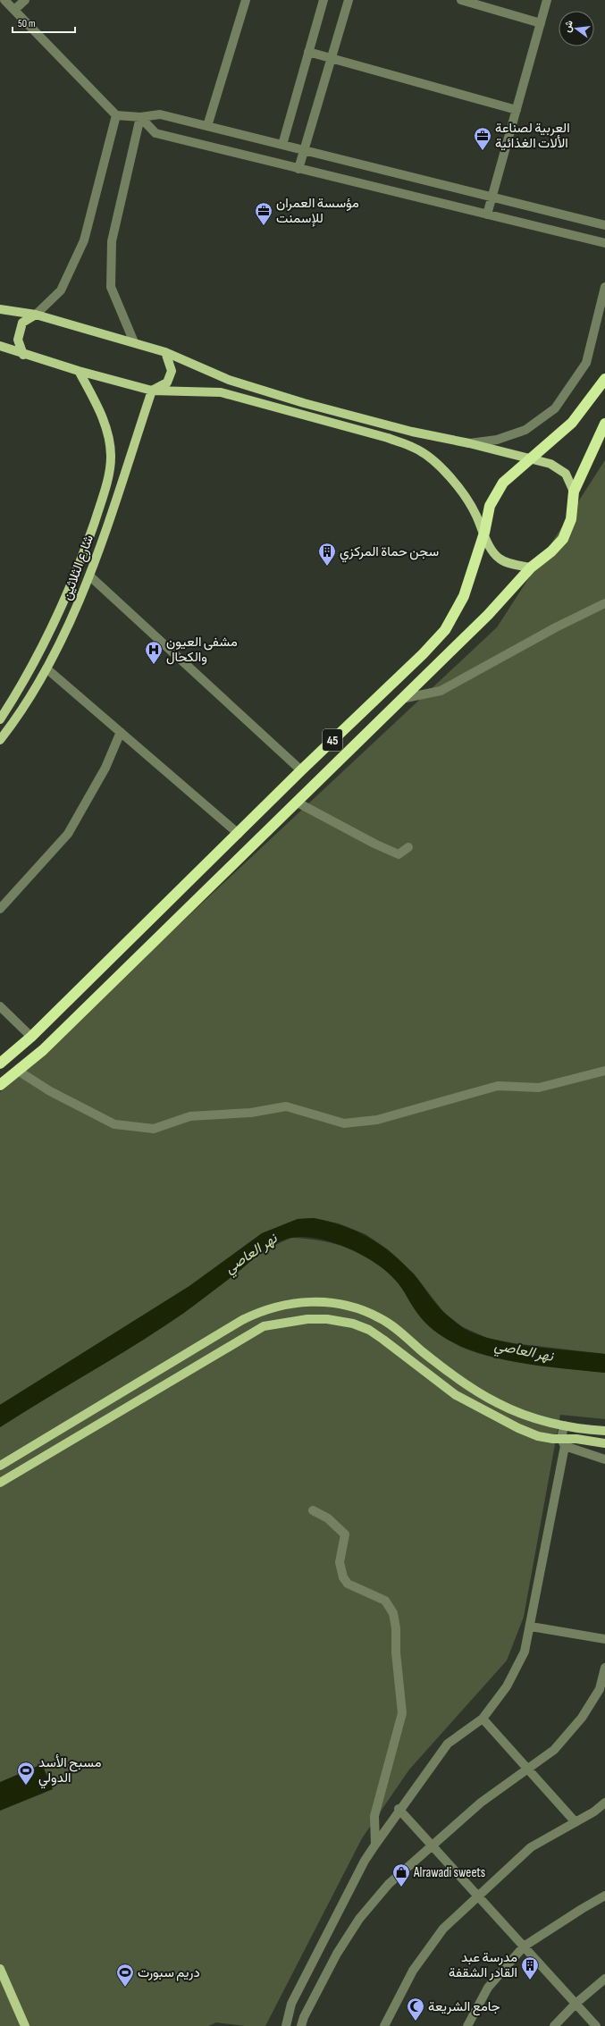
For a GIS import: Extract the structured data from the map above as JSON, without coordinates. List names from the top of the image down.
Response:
{
  "streets": {
    "highway": ["45"],
    "main road": ["شارع الثلاثين"]
  },
  "water": ["نهر العاصي"],
  "places": {
    "office": ["العربية لصناعة الألات الغذائية", "مؤسسة العمران للإسمنت"],
    "building": ["سجن حماة المركزي", "مدرسة عبد القادر الشقفة"],
    "hospital": ["مشفى العيون والكحال"],
    "sports": ["مسبح الأسد الدولي", "دريم سبورت"],
    "shop": ["Alrawadi sweets"],
    "mosque": ["جامع الشريعة"]
  },
  "scale_bar": "50 m",
  "north": "left"
}
